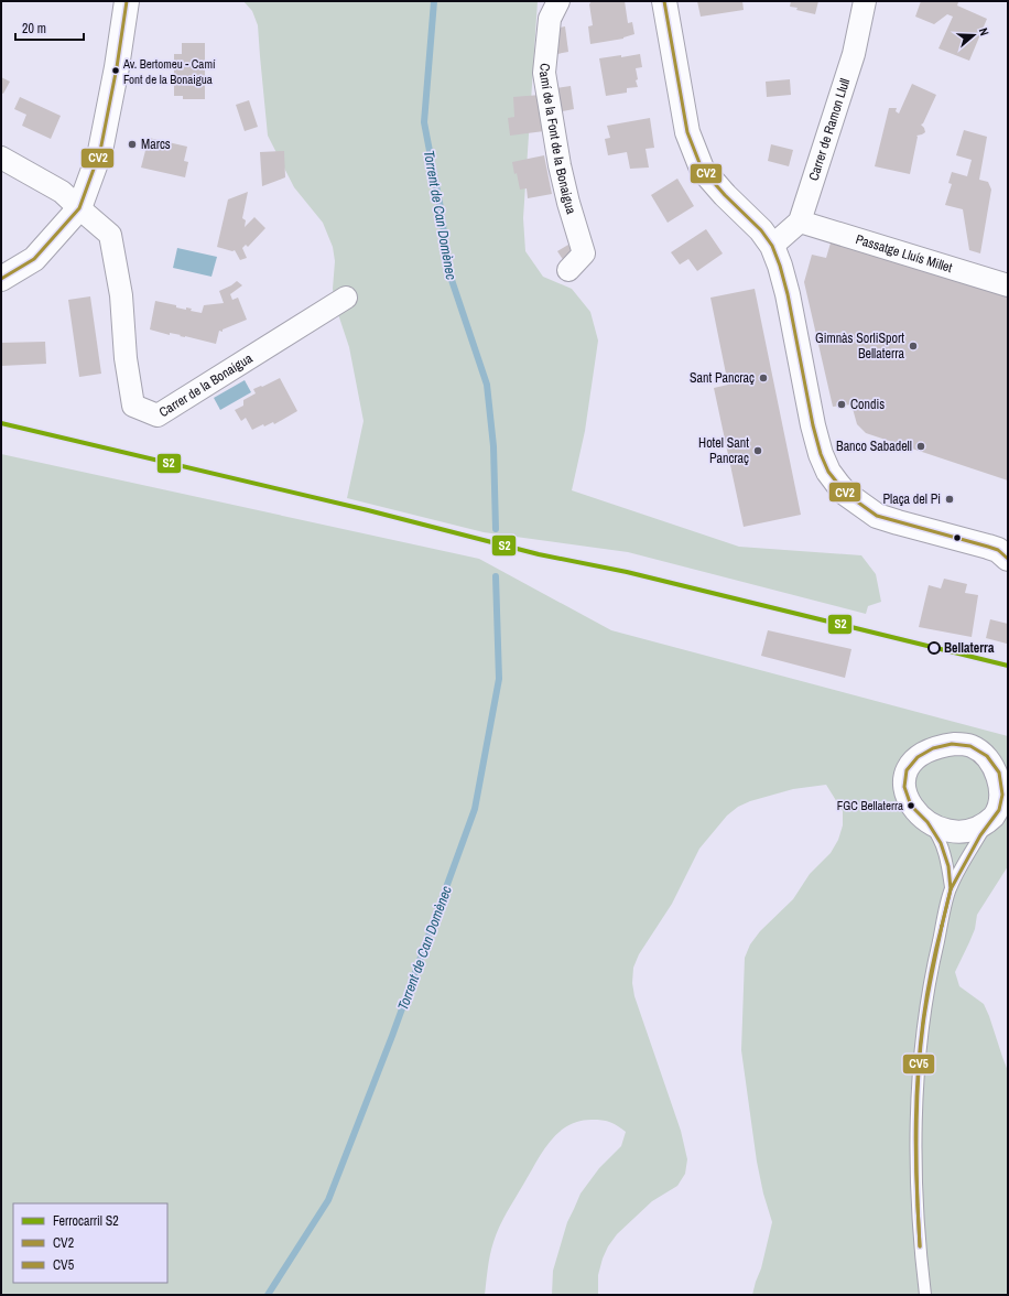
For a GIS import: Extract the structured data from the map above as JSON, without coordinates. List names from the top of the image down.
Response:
{
  "streets": {
    "street": [
      "Carrer de Ramon Llull",
      "Camí de la Font de la Bonaigua",
      "Passatge Lluís Millet",
      "Carrer de la Bonaigua"
    ]
  },
  "crossings": [
    ["Carrer de Ramon Llull", "Passatge Lluís Millet"]
  ],
  "water": ["Torrent de Can Domènec"],
  "places": [
    "Av. Bertomeu - Camí Font de la Bonaigua",
    "Marcs",
    "Gimnàs SorliSport Bellaterra",
    "Sant Pancraç",
    "Condis",
    "Banco Sabadell",
    "Hotel Sant Pancraç",
    "Plaça del Pi",
    "Bellaterra",
    "FGC Bellaterra"
  ],
  "lines": ["transit line CV2", "rail line S2", "transit line CV5"],
  "legend": ["Ferrocarril S2", "CV2", "CV5"],
  "scale_bar": "20 m",
  "north": "right"
}
